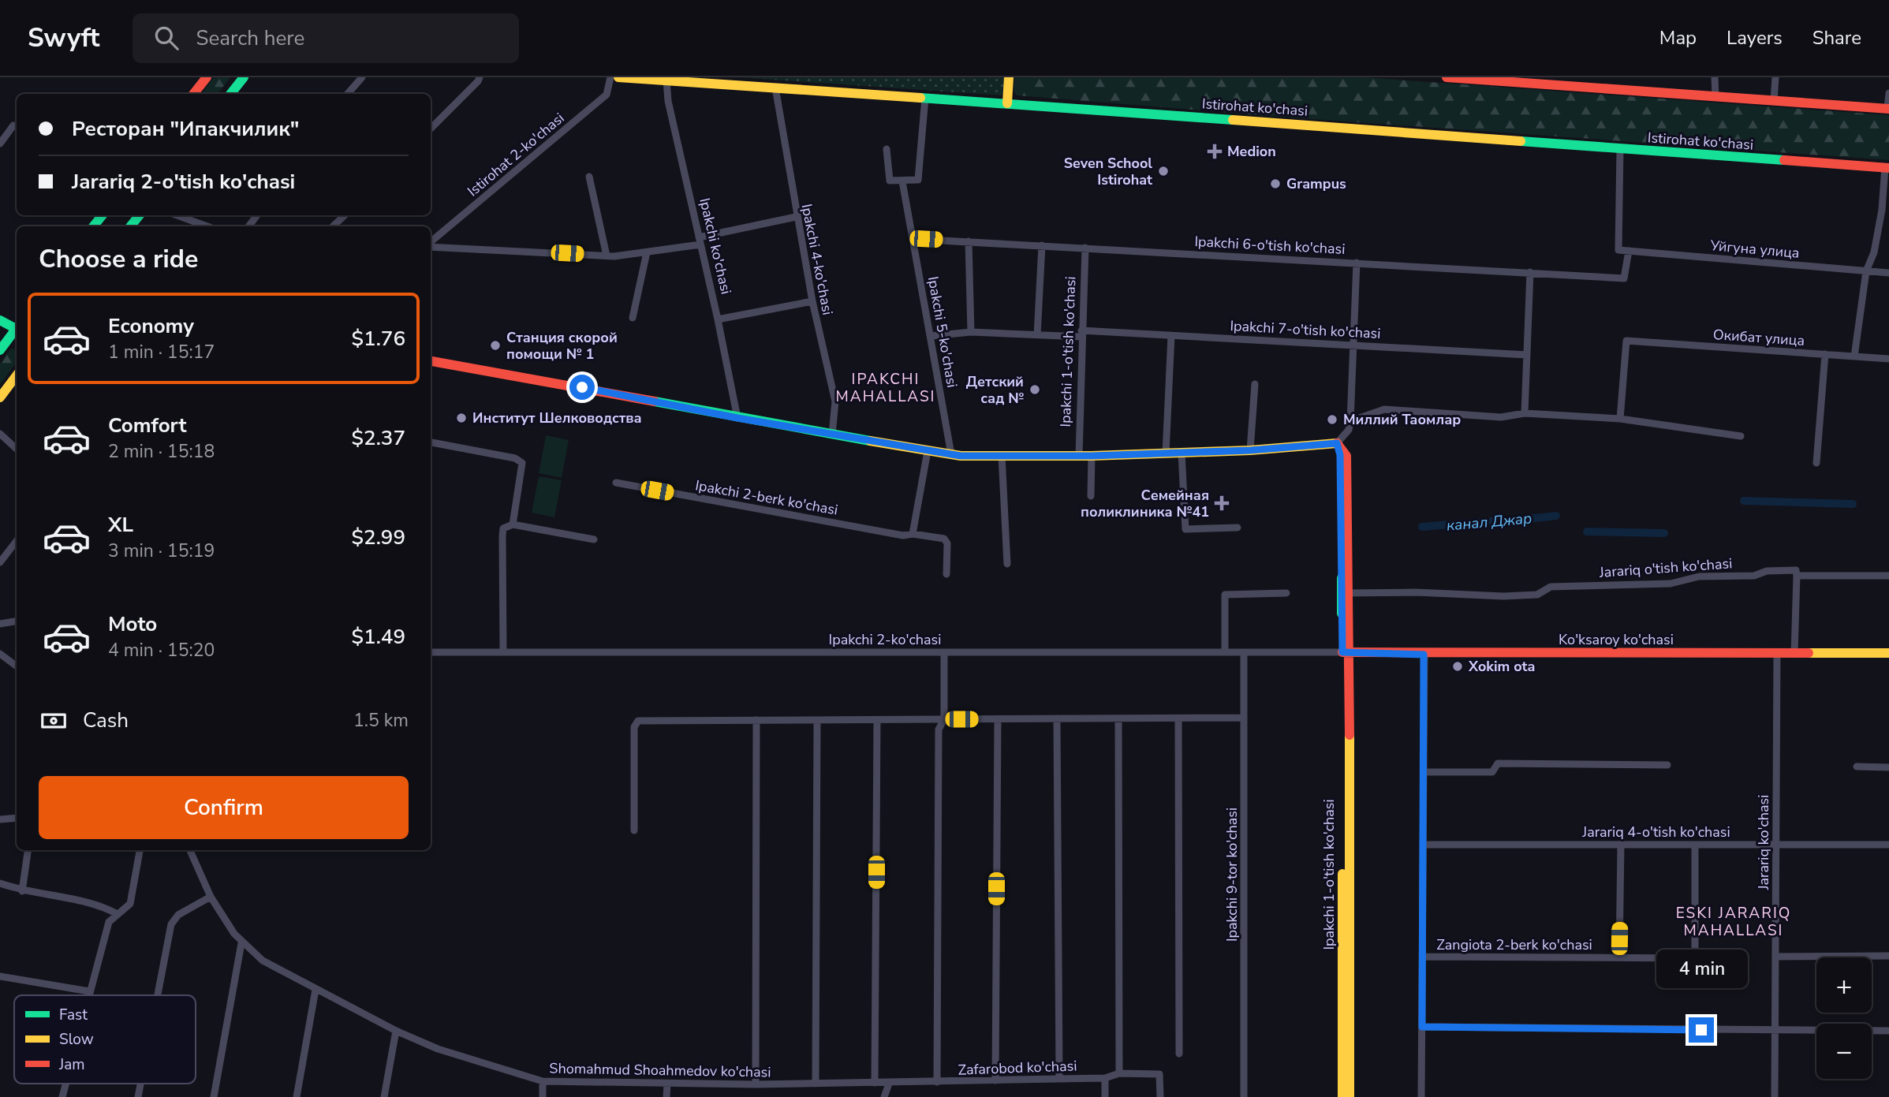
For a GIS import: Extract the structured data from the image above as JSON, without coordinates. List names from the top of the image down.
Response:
{
  "streets": {
    "main road": ["Istirohat ko'chasi", "Ipakchi 1-o'tish ko'chasi", "Ko'ksaroy ko'chasi"],
    "street": [
      "Istirohat 2-ko'chasi",
      "Ipakchi 6-o'tish ko'chasi",
      "Ipakchi ko'chasi",
      "Уйгуна улица",
      "Ipakchi 4-ko'chasi",
      "Ipakchi 7-o'tish ko'chasi",
      "Ipakchi 5-ko'chasi",
      "Окибат улица",
      "Ipakchi 2-berk ko'chasi",
      "Jarariq o'tish ko'chasi",
      "Ipakchi 2-ko'chasi",
      "Jarariq 4-o'tish ko'chasi",
      "Jarariq ko'chasi",
      "Ipakchi 9-tor ko'chasi",
      "Zangiota 2-berk ko'chasi",
      "Zafarobod ko'chasi",
      "Shomahmud Shoahmedov ko'chasi"
    ]
  },
  "crossings": [
    ["Istirohat ko'chasi", "Ipakchi ko'chasi"],
    ["Istirohat ko'chasi", "Уйгуна улица"],
    ["Istirohat ko'chasi", "Ipakchi 4-ko'chasi"],
    ["Ipakchi 6-o'tish ko'chasi", "Уйгуна улица"],
    ["Ipakchi 6-o'tish ko'chasi", "Ipakchi 5-ko'chasi"],
    ["Ipakchi 6-o'tish ko'chasi", "Ipakchi 1-o'tish ko'chasi"],
    ["Ipakchi 7-o'tish ko'chasi", "Ipakchi 5-ko'chasi"],
    ["Ipakchi 7-o'tish ko'chasi", "Ipakchi 1-o'tish ko'chasi"],
    ["Ipakchi 1-o'tish ko'chasi", "Ipakchi 2-ko'chasi"],
    ["Ipakchi 1-o'tish ko'chasi", "Ko'ksaroy ko'chasi"],
    ["Ipakchi 2-ko'chasi", "Ko'ksaroy ko'chasi"],
    ["Ipakchi 2-ko'chasi", "Ipakchi 9-tor ko'chasi"],
    ["Ko'ksaroy ko'chasi", "Jarariq ko'chasi"],
    ["Jarariq 4-o'tish ko'chasi", "Jarariq ko'chasi"],
    ["Jarariq 4-o'tish ko'chasi", "Zangiota 2-berk ko'chasi"],
    ["Zafarobod ko'chasi", "Shomahmud Shoahmedov ko'chasi"]
  ],
  "districts": ["IPAKCHI MAHALLASI", "ESKI JARARIQ MAHALLASI"],
  "water": ["канал Джар"],
  "places": {
    "health": ["Medion", "Семейная поликлиника №41"],
    "other": [
      "Seven School Istirohat",
      "Grampus",
      "Станция скорой помощи № 1",
      "Детский сад №",
      "Институт Шелководства",
      "Миллий Таомлар",
      "Xokim ota"
    ]
  },
  "legend": ["Fast", "Slow", "Jam"],
  "page": {
    "header": "Swyft",
    "search": "Search here",
    "nav": ["Map", "Layers", "Share"],
    "banner": ["Ресторан \"Ипакчилик\"", "Jarariq 2-o'tish ko'chasi"],
    "heading": "Choose a ride",
    "list": [
      {
        "name": "Economy",
        "note": "1 min · 15:17",
        "value": "$1.76"
      },
      {
        "name": "Comfort",
        "note": "2 min · 15:18",
        "value": "$2.37"
      },
      {
        "name": "XL",
        "note": "3 min · 15:19",
        "value": "$2.99"
      },
      {
        "name": "Moto",
        "note": "4 min · 15:20",
        "value": "$1.49"
      }
    ],
    "pay": ["Cash", "1.5 km"],
    "buttons": "Confirm",
    "bubble": "4 min",
    "map_buttons": ["+", "−"]
  }
}
